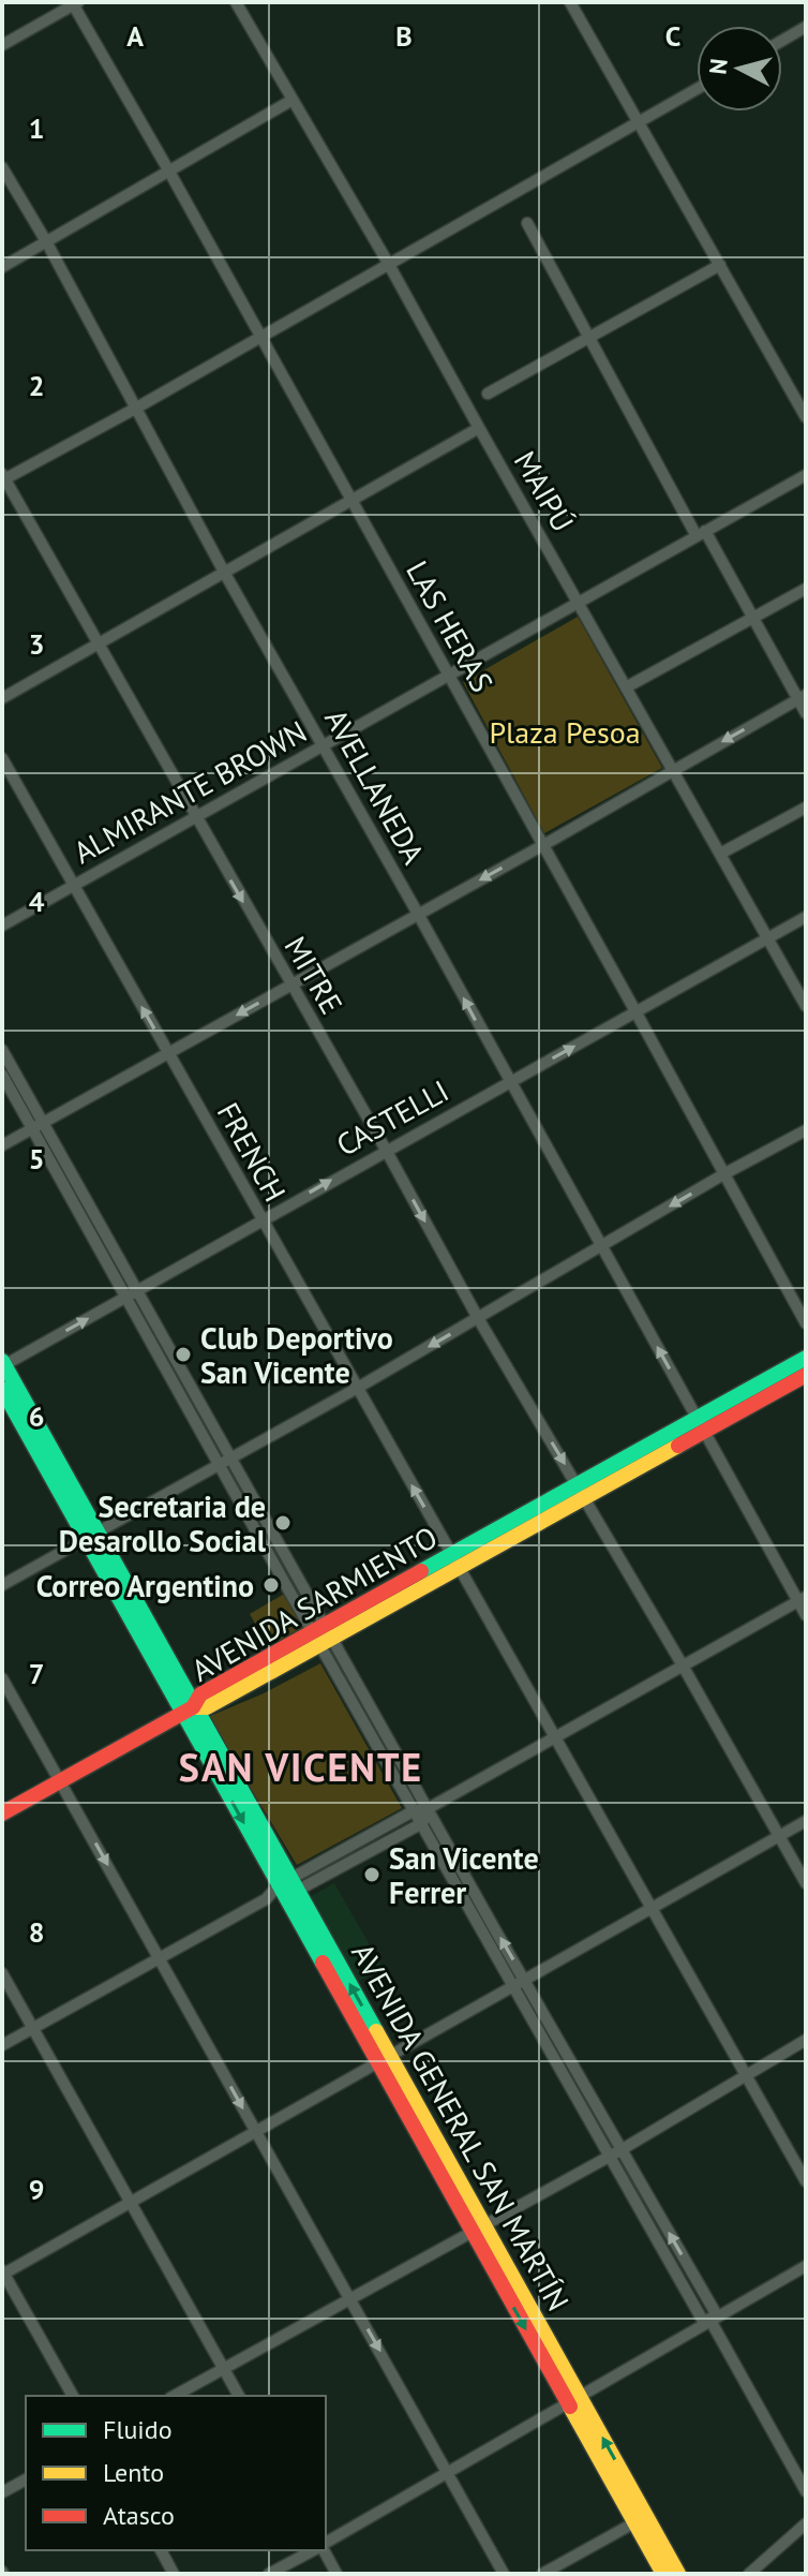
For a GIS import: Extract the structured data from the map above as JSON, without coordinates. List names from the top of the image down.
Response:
{
  "streets": {
    "main road": ["AVENIDA SARMIENTO", "AVENIDA GENERAL SAN MARTÍN"],
    "street": [
      "MAIPÚ",
      "LAS HERAS",
      "AVELLANEDA",
      "ALMIRANTE BROWN",
      "MITRE",
      "CASTELLI",
      "FRENCH"
    ]
  },
  "crossings": [
    ["MAIPÚ", "ALMIRANTE BROWN"],
    ["MAIPÚ", "CASTELLI"],
    ["LAS HERAS", "ALMIRANTE BROWN"],
    ["LAS HERAS", "CASTELLI"],
    ["AVELLANEDA", "ALMIRANTE BROWN"],
    ["AVELLANEDA", "CASTELLI"],
    ["AVELLANEDA", "AVENIDA SARMIENTO"],
    ["ALMIRANTE BROWN", "MITRE"],
    ["ALMIRANTE BROWN", "FRENCH"],
    ["MITRE", "CASTELLI"],
    ["MITRE", "AVENIDA SARMIENTO"],
    ["CASTELLI", "FRENCH"],
    ["FRENCH", "AVENIDA SARMIENTO"],
    ["AVENIDA SARMIENTO", "AVENIDA GENERAL SAN MARTÍN"]
  ],
  "one_way": ["MITRE", "CASTELLI"],
  "districts": ["SAN VICENTE"],
  "parks": ["Plaza Pesoa"],
  "places": [
    "Club Deportivo San Vicente",
    "Secretaria de Desarollo Social",
    "Correo Argentino",
    "San Vicente Ferrer"
  ],
  "legend": ["Fluido", "Lento", "Atasco"],
  "north": "left",
  "grid": {
    "columns": ["A", "B", "C"],
    "rows": [
      "1",
      "2",
      "3",
      "4",
      "5",
      "6",
      "7",
      "8",
      "9"
    ]
  }
}
